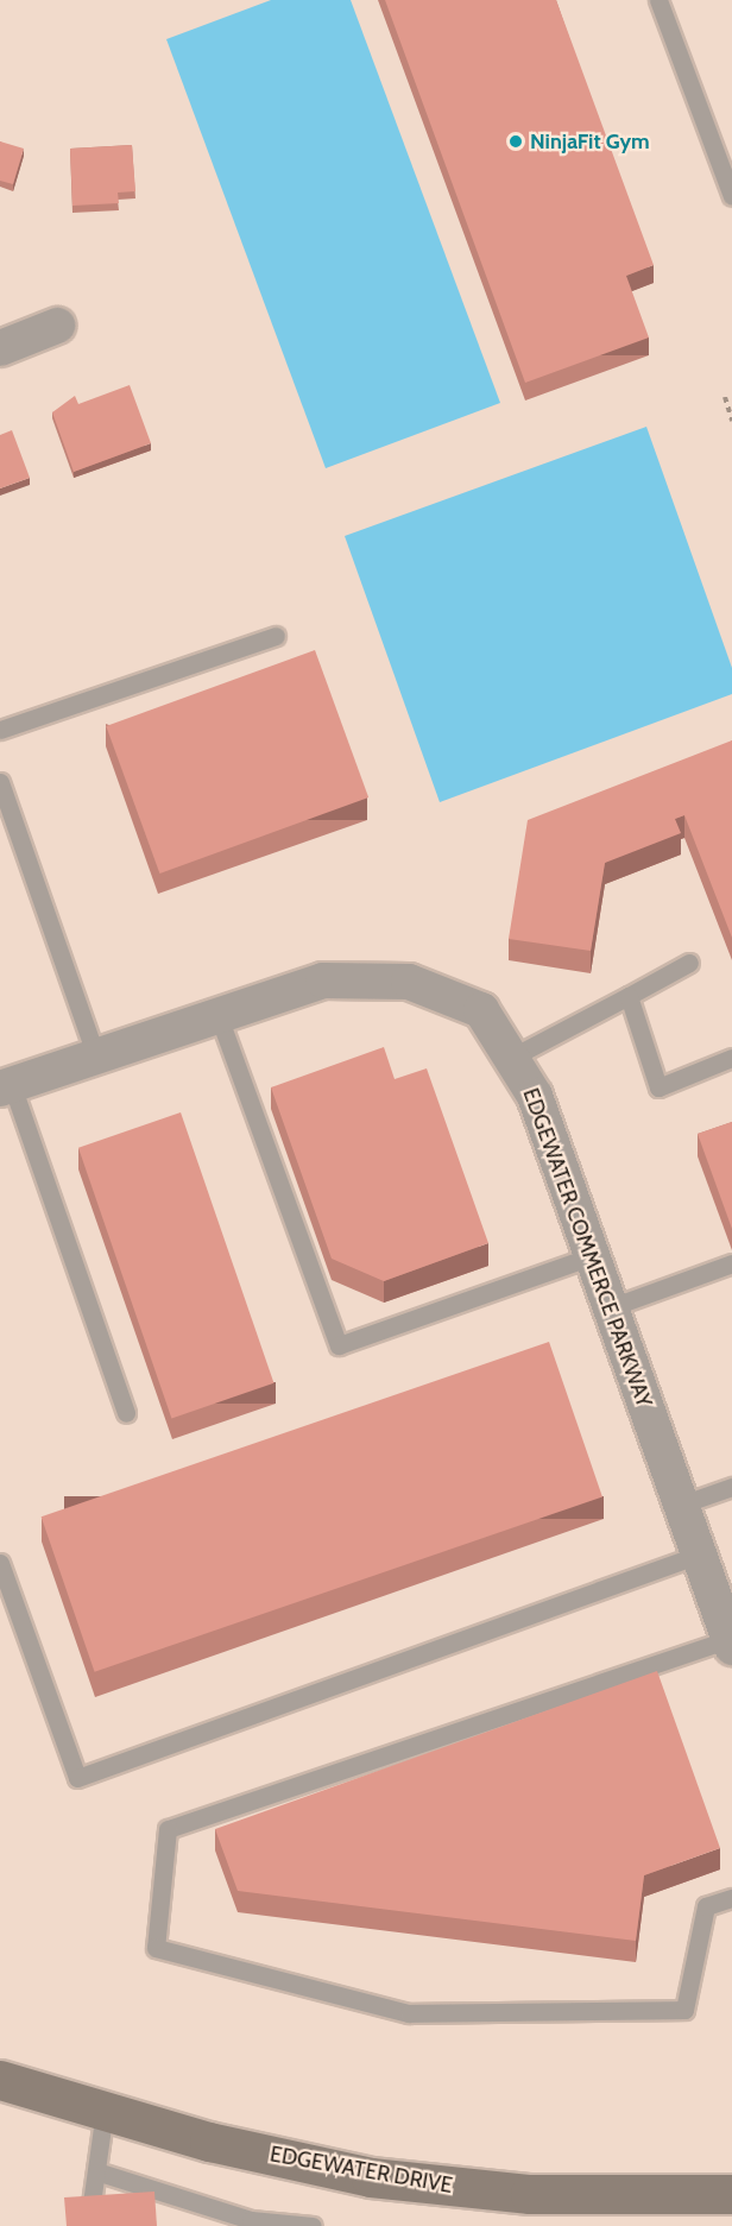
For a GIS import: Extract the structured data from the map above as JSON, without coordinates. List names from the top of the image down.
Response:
{
  "streets": {
    "main road": ["EDGEWATER DRIVE"],
    "street": ["EDGEWATER COMMERCE PARKWAY"]
  },
  "places": ["NinjaFit Gym"]
}
